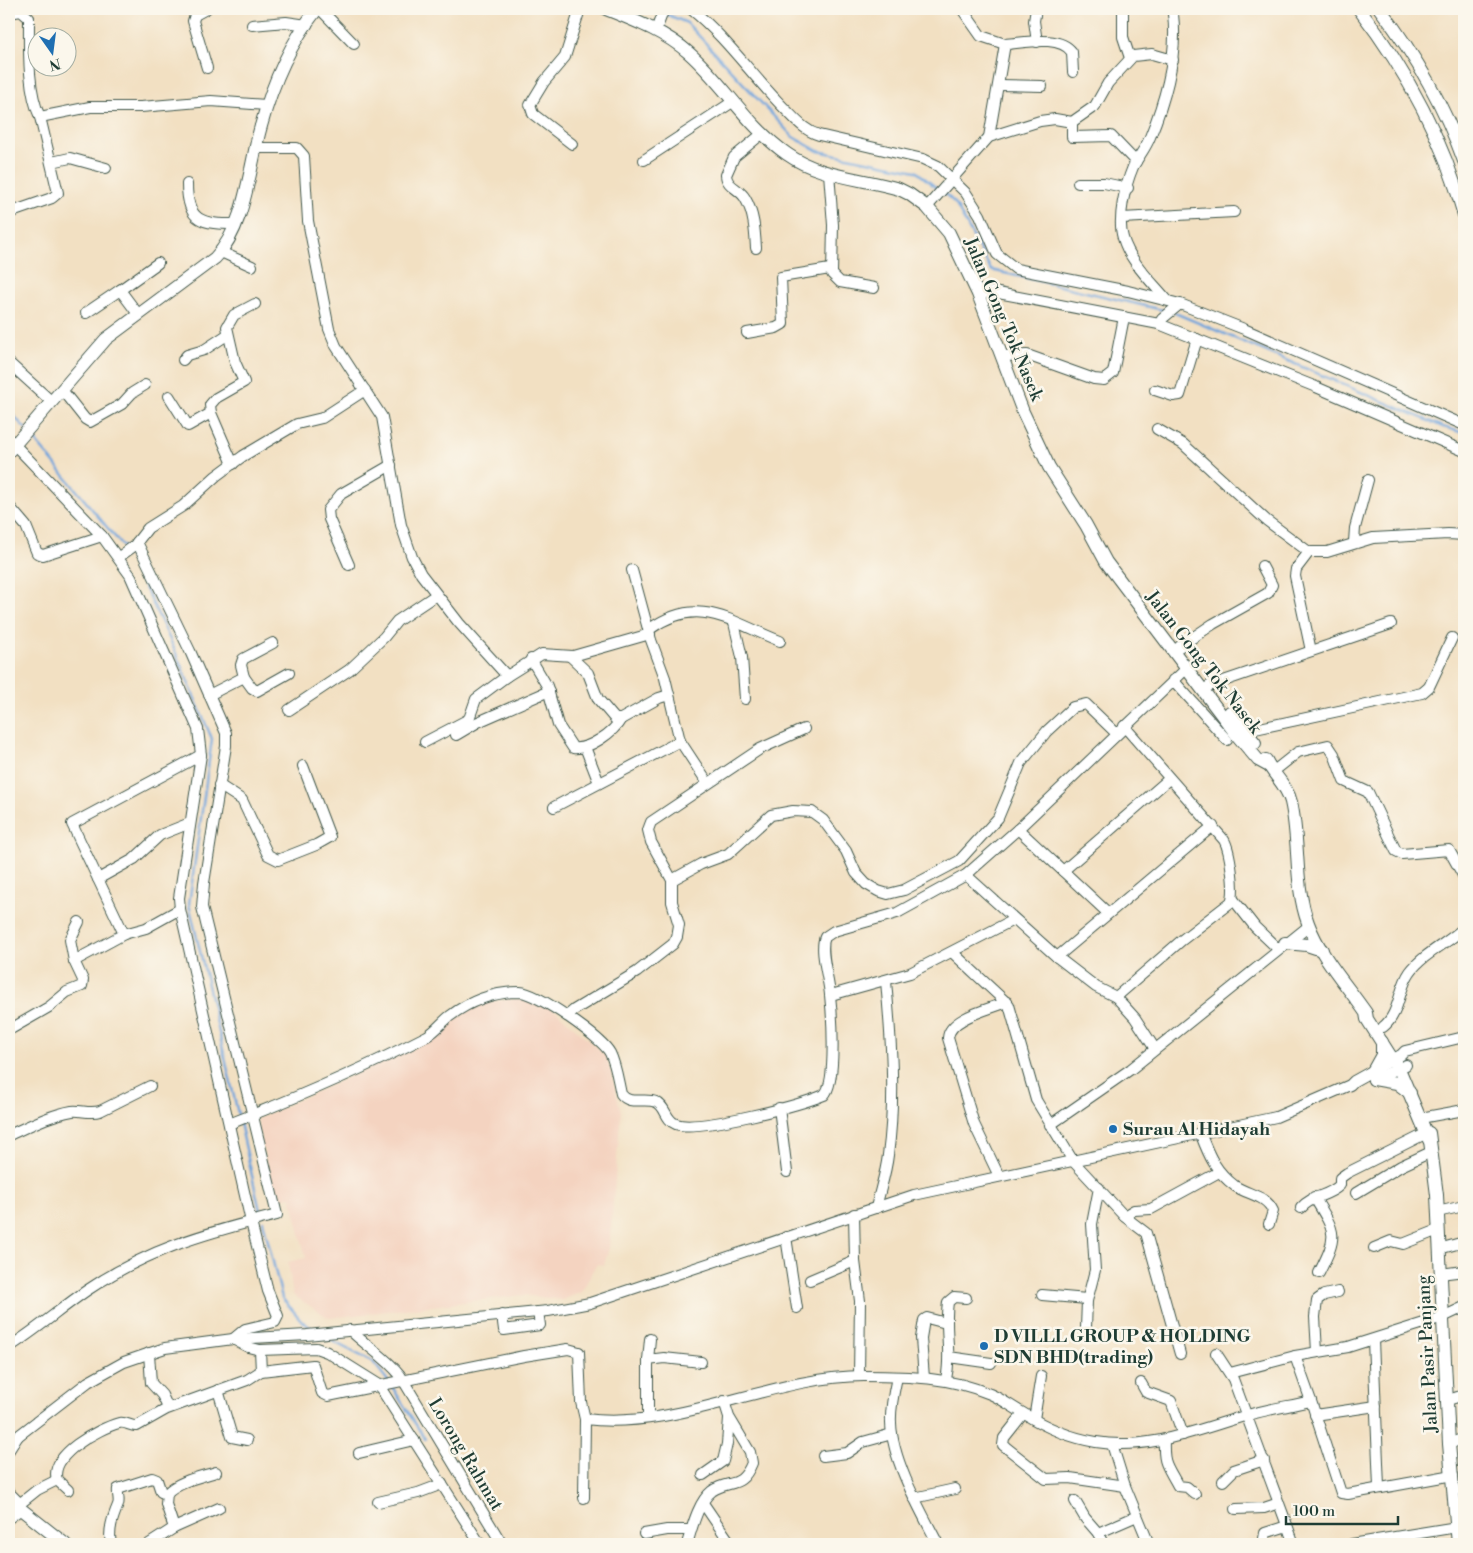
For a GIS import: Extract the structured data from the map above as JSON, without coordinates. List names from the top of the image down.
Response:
{
  "streets": {
    "main road": ["Jalan Gong Tok Nasek", "Jalan Pasir Panjang"],
    "street": ["Lorong Rahmat"]
  },
  "crossings": [
    ["Jalan Gong Tok Nasek", "Jalan Pasir Panjang"]
  ],
  "places": ["Surau Al Hidayah", "D VILLL GROUP & HOLDING SDN BHD(trading)"],
  "scale_bar": "100 m",
  "north": "bottom"
}
